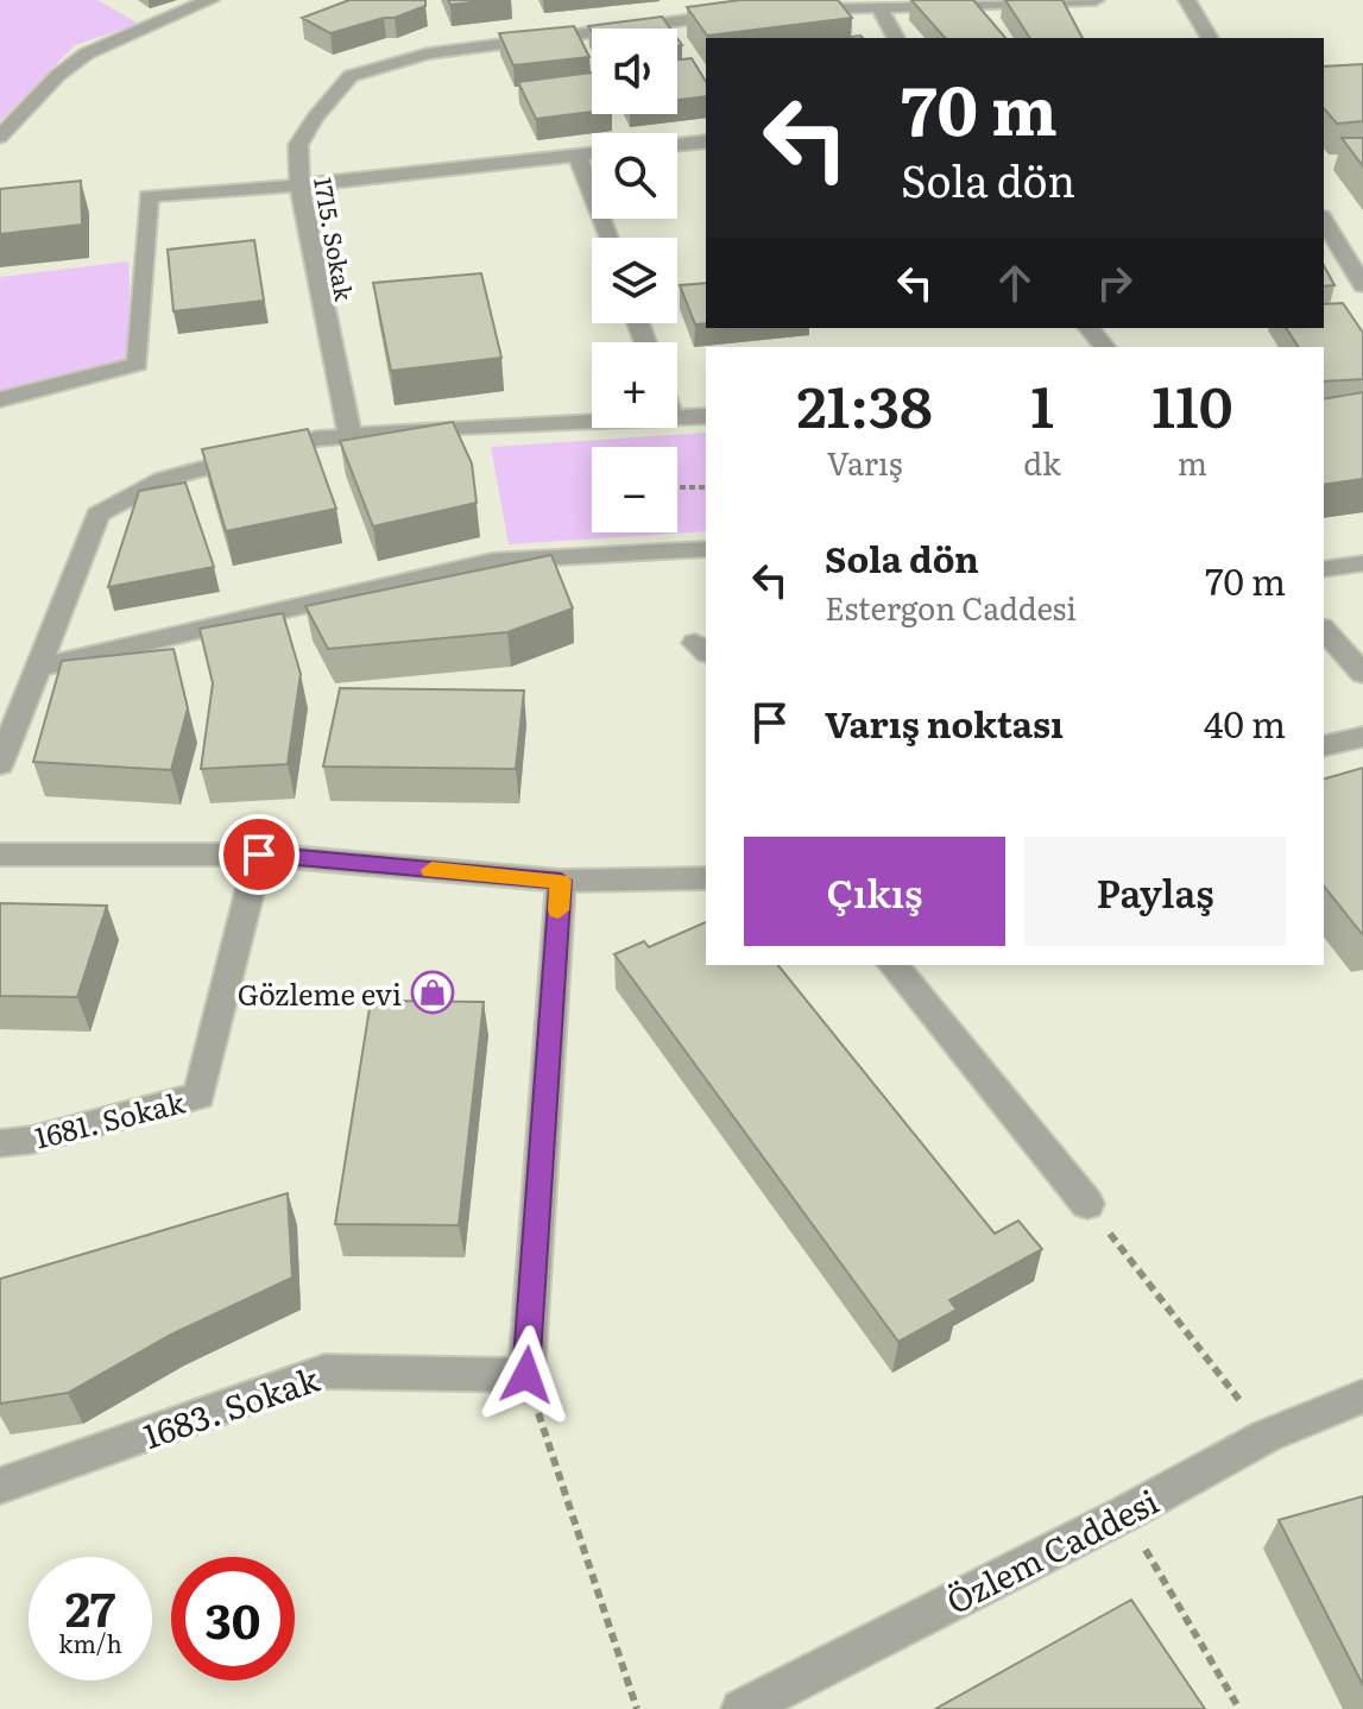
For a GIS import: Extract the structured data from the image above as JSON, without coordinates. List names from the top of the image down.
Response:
{
  "streets": {
    "street": [
      "1715. Sokak",
      "1681. Sokak",
      "1683. Sokak",
      "Özlem Caddesi"
    ]
  },
  "places": {
    "shop": ["Gözleme evi"]
  },
  "page": {
    "map_buttons": ["+", "−"],
    "turn": ["70 m", "Sola dön"],
    "eta": [
      "21:38",
      "Varış",
      "1",
      "dk",
      "110",
      "m"
    ],
    "list": [
      {
        "name": "Sola dön",
        "note": "Estergon Caddesi",
        "value": "70 m"
      },
      {
        "name": "Varış noktası",
        "value": "40 m"
      }
    ],
    "buttons": ["Çıkış", "Paylaş"],
    "speed": "27 km/h",
    "limit": "30"
  }
}
